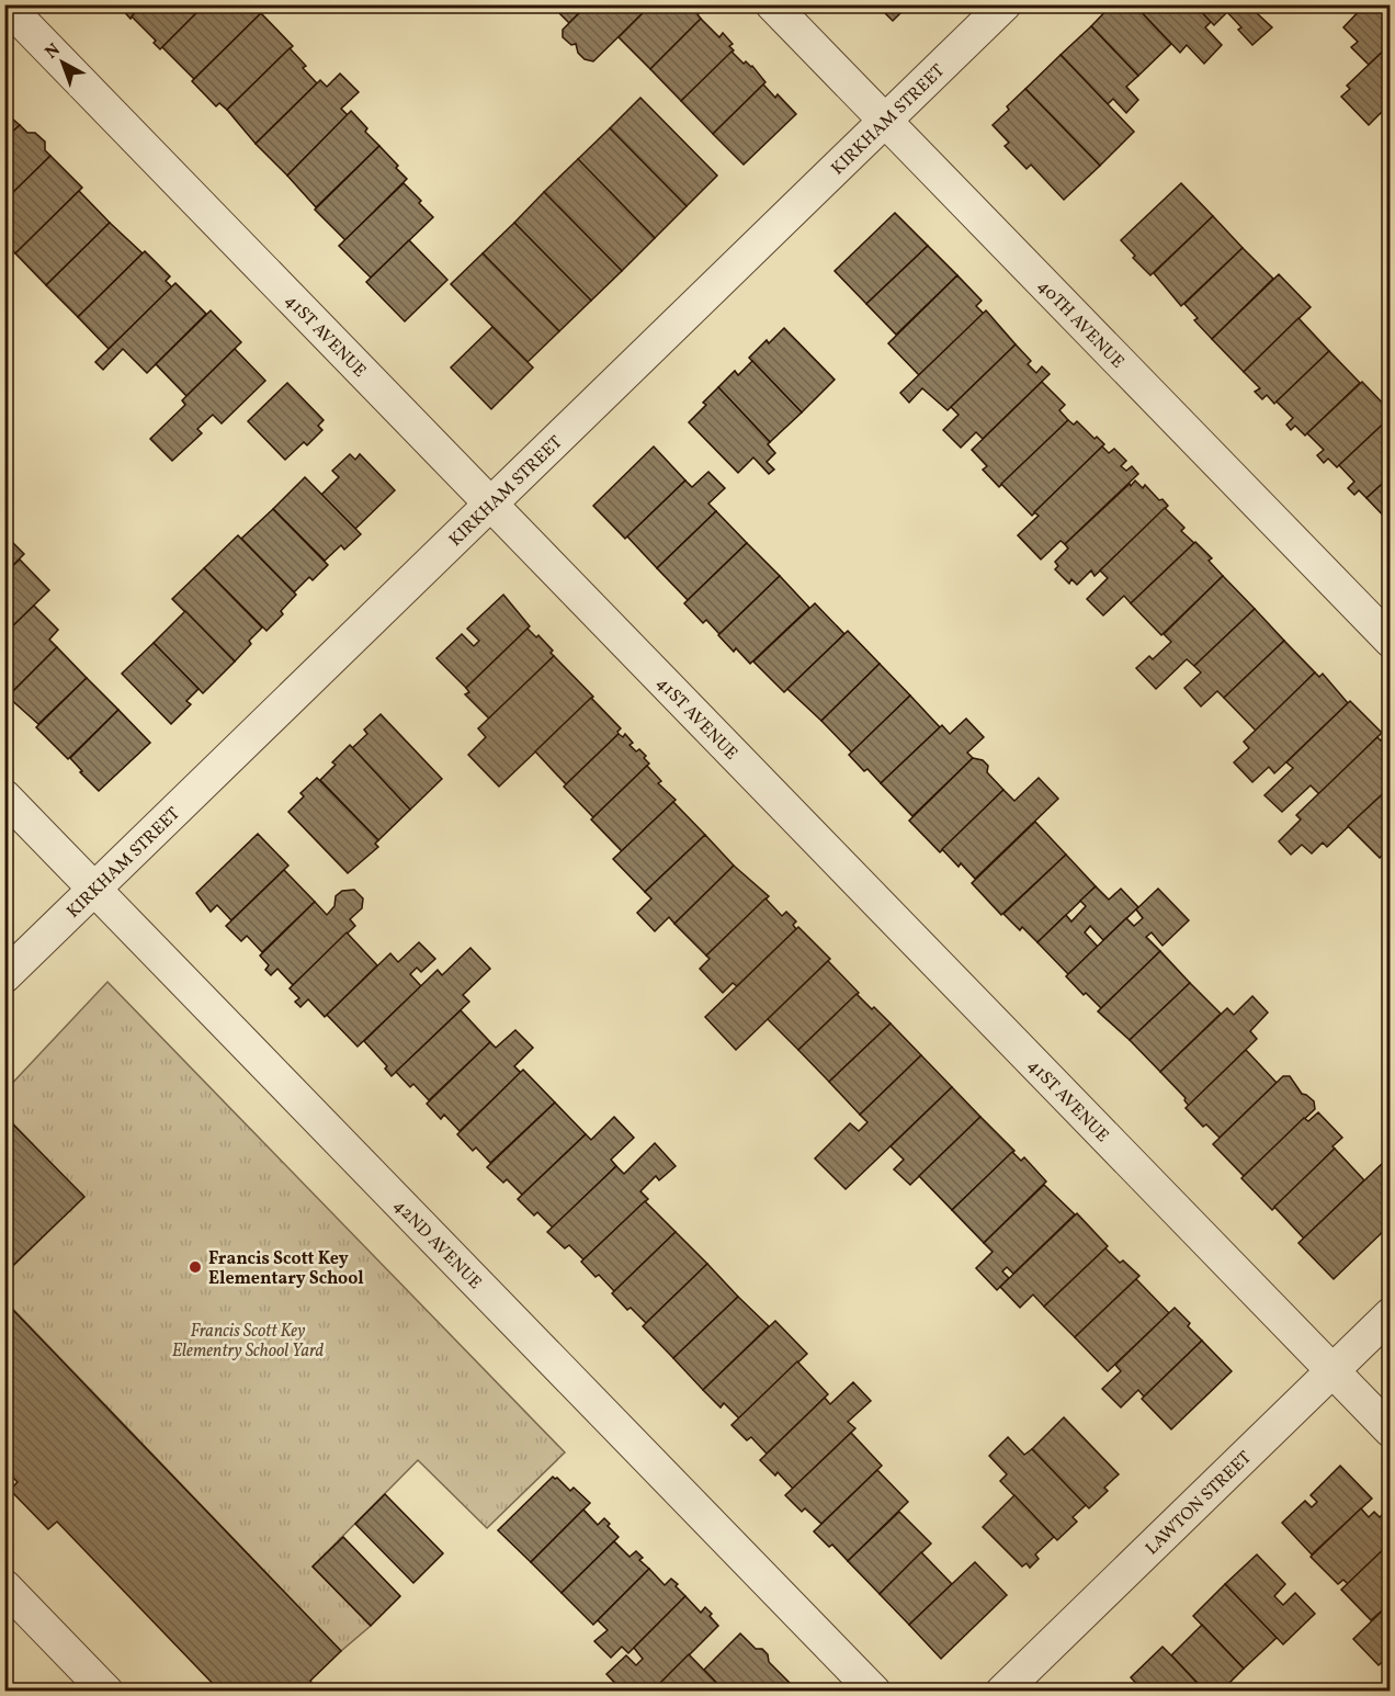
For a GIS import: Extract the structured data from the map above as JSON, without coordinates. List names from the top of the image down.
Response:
{
  "streets": {
    "street": [
      "KIRKHAM STREET",
      "40TH AVENUE",
      "41ST AVENUE",
      "42ND AVENUE",
      "LAWTON STREET"
    ]
  },
  "crossings": [
    ["KIRKHAM STREET", "40TH AVENUE"],
    ["KIRKHAM STREET", "41ST AVENUE"],
    ["KIRKHAM STREET", "42ND AVENUE"],
    ["41ST AVENUE", "LAWTON STREET"]
  ],
  "parks": ["Francis Scott Key Elementry School Yard"],
  "places": ["Francis Scott Key Elementary School"],
  "north": "top left"
}
